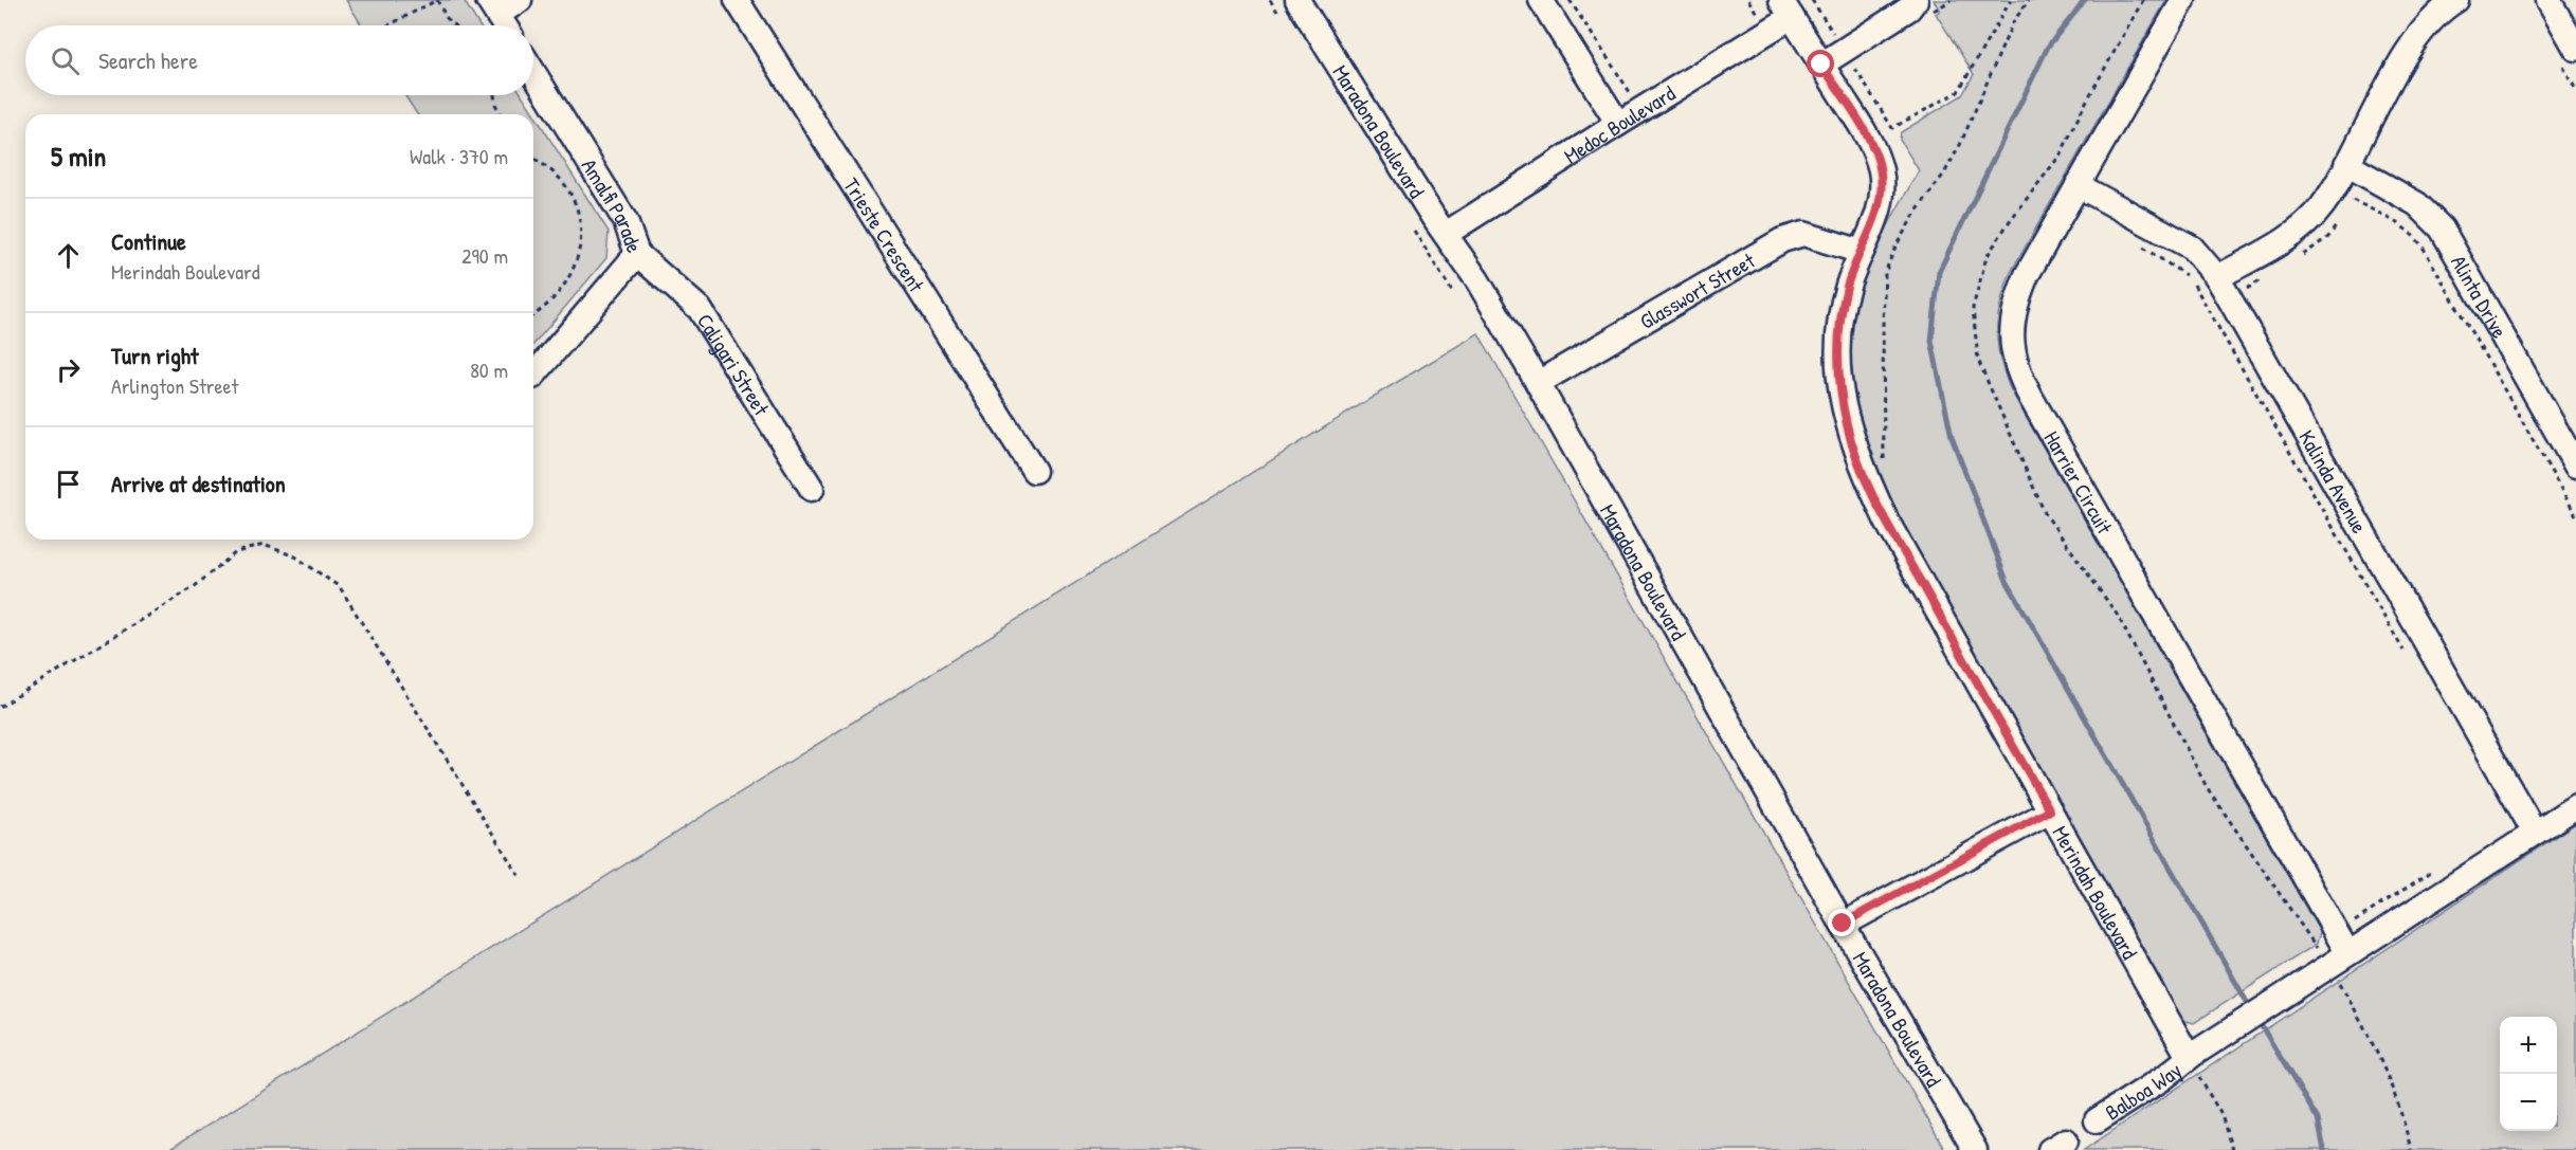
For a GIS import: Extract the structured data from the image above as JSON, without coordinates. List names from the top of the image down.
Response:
{
  "streets": {
    "street": [
      "Medoc Boulevard",
      "Maradona Boulevard",
      "Amalfi Parade",
      "Trieste Crescent",
      "Glasswort Street",
      "Alinta Drive",
      "Caligari Street",
      "Harrier Circuit",
      "Kalinda Avenue",
      "Merindah Boulevard",
      "Balboa Way"
    ]
  },
  "crossings": [
    ["Medoc Boulevard", "Maradona Boulevard"],
    ["Medoc Boulevard", "Merindah Boulevard"],
    ["Maradona Boulevard", "Glasswort Street"],
    ["Amalfi Parade", "Caligari Street"],
    ["Glasswort Street", "Merindah Boulevard"],
    ["Harrier Circuit", "Kalinda Avenue"],
    ["Harrier Circuit", "Balboa Way"],
    ["Merindah Boulevard", "Balboa Way"]
  ],
  "page": {
    "search": "Search here",
    "heading": ["5 min", "Walk · 370 m"],
    "list": [
      ["Continue", "Merindah Boulevard", "290 m"],
      ["Turn right", "Arlington Street", "80 m"],
      "Arrive at destination"
    ],
    "map_buttons": ["+", "−"]
  }
}
